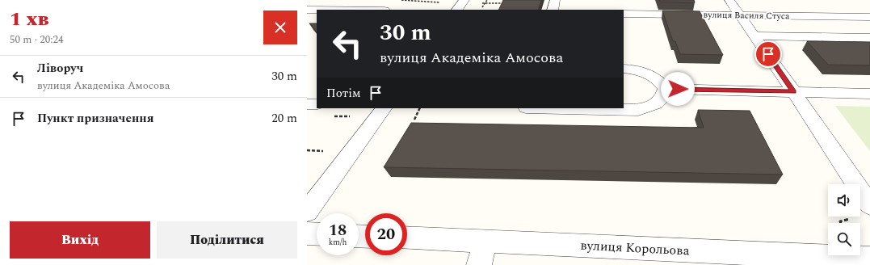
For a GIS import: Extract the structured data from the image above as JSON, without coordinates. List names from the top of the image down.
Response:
{
  "streets": {
    "street": ["вулиця Василя Стуса", "вулиця Корольова"]
  },
  "page": {
    "heading": ["1 хв", "50 m · 20:24"],
    "turn": ["30 m", "вулиця Академіка Амосова"],
    "list": [
      {
        "name": "Ліворуч",
        "note": "вулиця Академіка Амосова",
        "value": "30 m"
      },
      {
        "name": "Пункт призначення",
        "value": "20 m"
      }
    ],
    "then": "Потім",
    "speed": "18 km/h",
    "limit": "20",
    "buttons": ["Вихід", "Поділитися"]
  }
}
